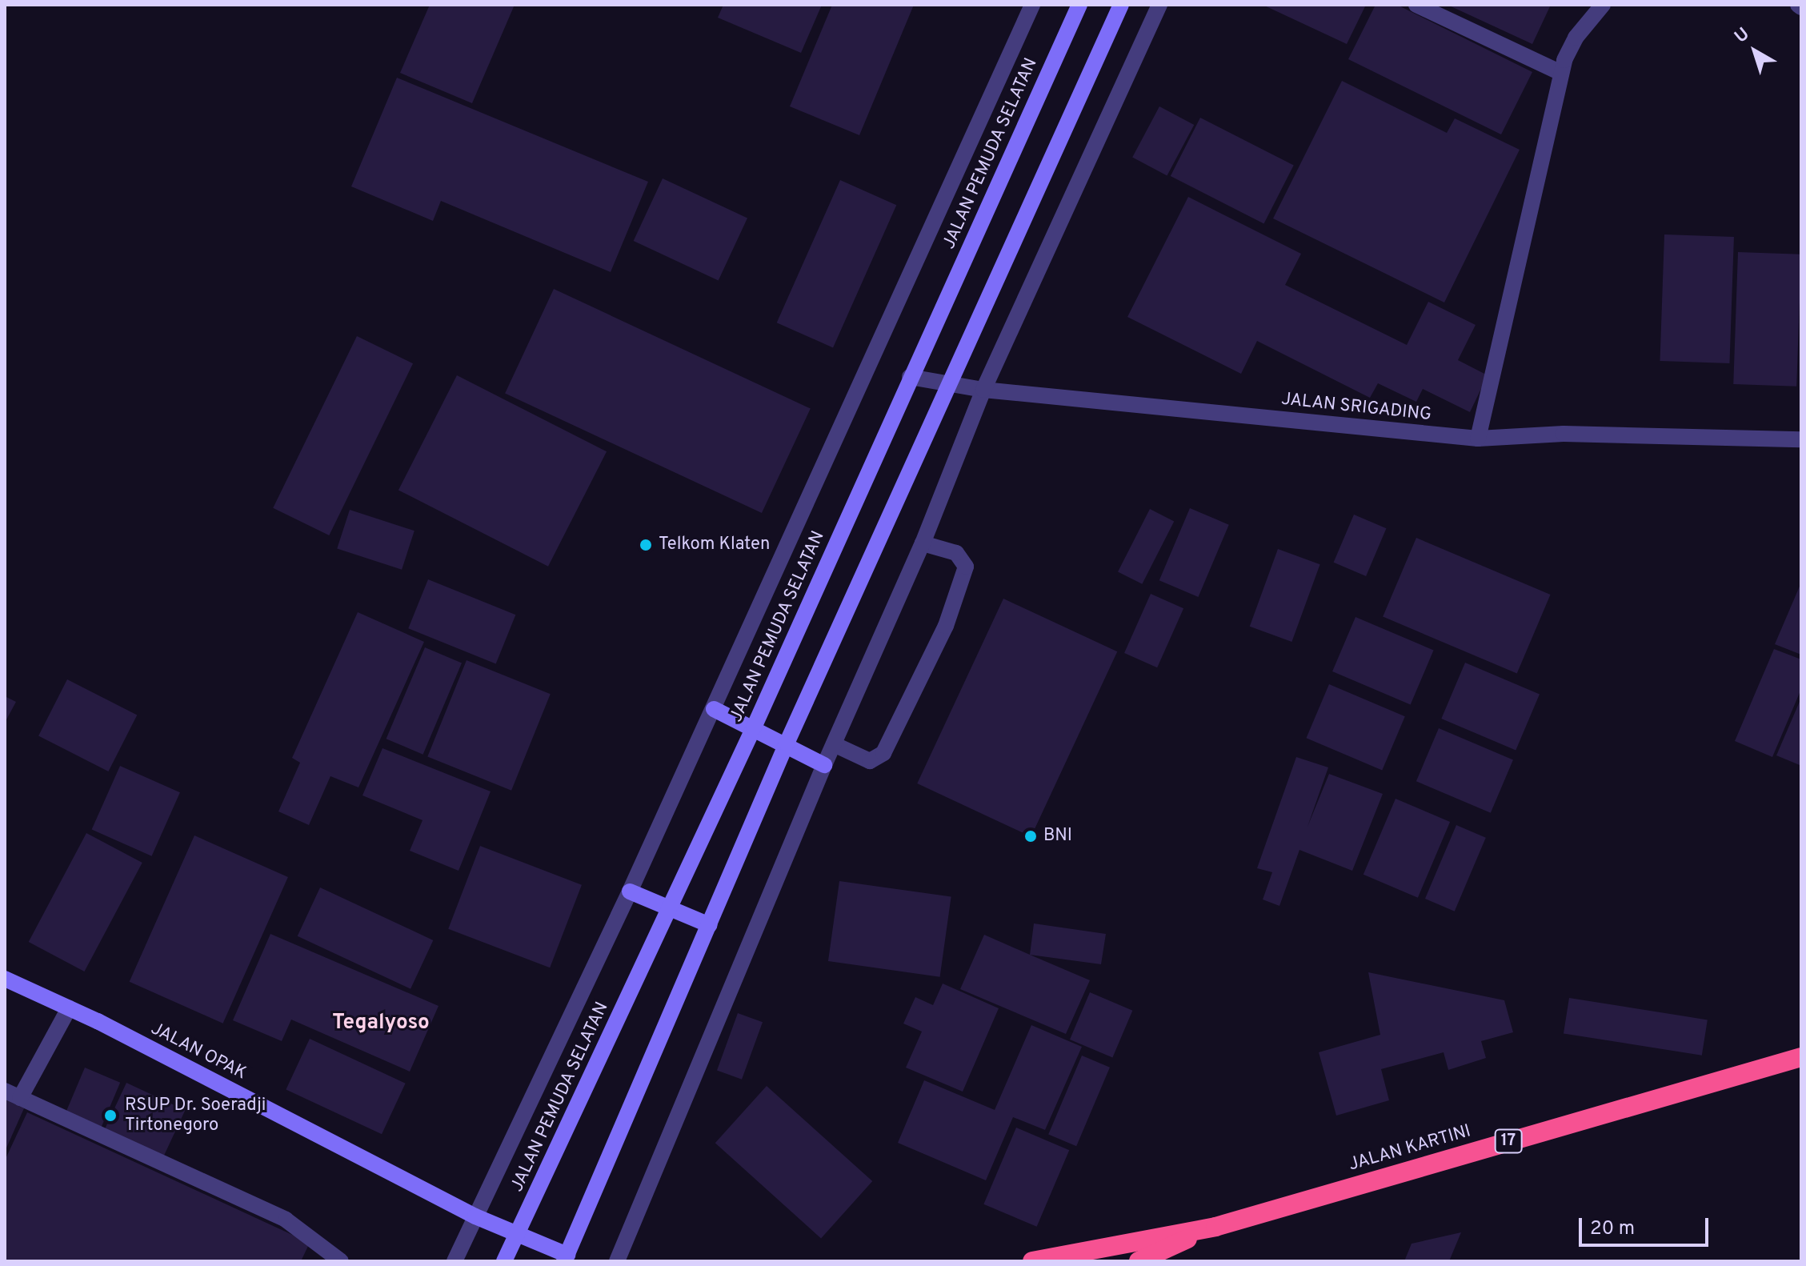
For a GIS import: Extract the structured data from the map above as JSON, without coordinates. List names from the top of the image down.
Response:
{
  "streets": {
    "highway": ["17", "JALAN KARTINI"],
    "main road": ["JALAN PEMUDA SELATAN", "JALAN OPAK"],
    "street": ["JALAN SRIGADING"]
  },
  "crossings": [
    ["JALAN PEMUDA SELATAN", "JALAN SRIGADING"],
    ["JALAN PEMUDA SELATAN", "JALAN OPAK"]
  ],
  "districts": ["Tegalyoso"],
  "places": ["Telkom Klaten", "BNI", "RSUP Dr. Soeradji Tirtonegoro"],
  "scale_bar": "20 m",
  "north": "top left"
}
